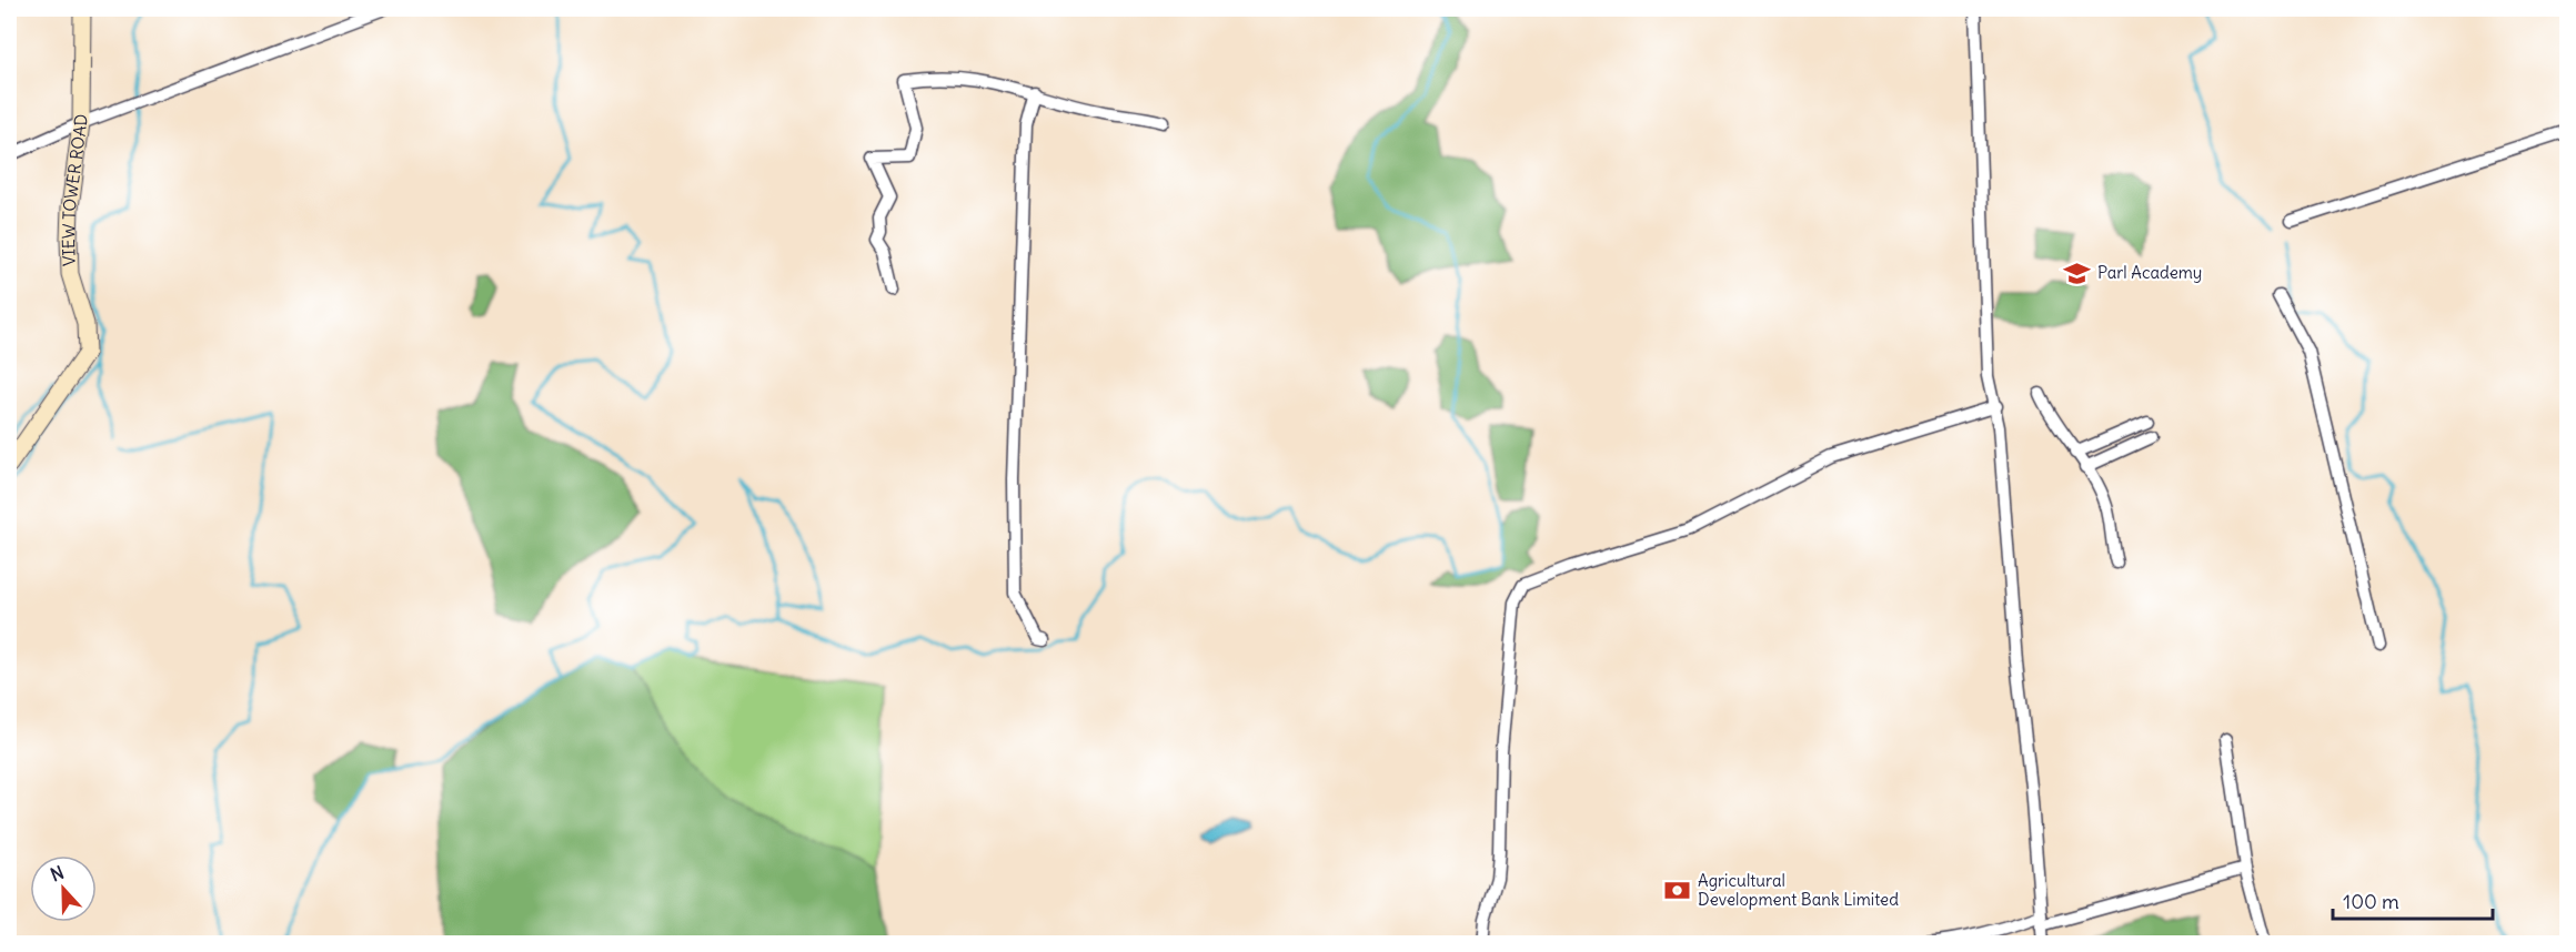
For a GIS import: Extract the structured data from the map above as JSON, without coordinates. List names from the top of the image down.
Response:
{
  "streets": {
    "street": ["VIEW TOWER ROAD"]
  },
  "places": {
    "school or university": ["Parl Academy"],
    "bank": ["Agricultural Development Bank Limited"]
  },
  "scale_bar": "100 m",
  "north": "top"
}
